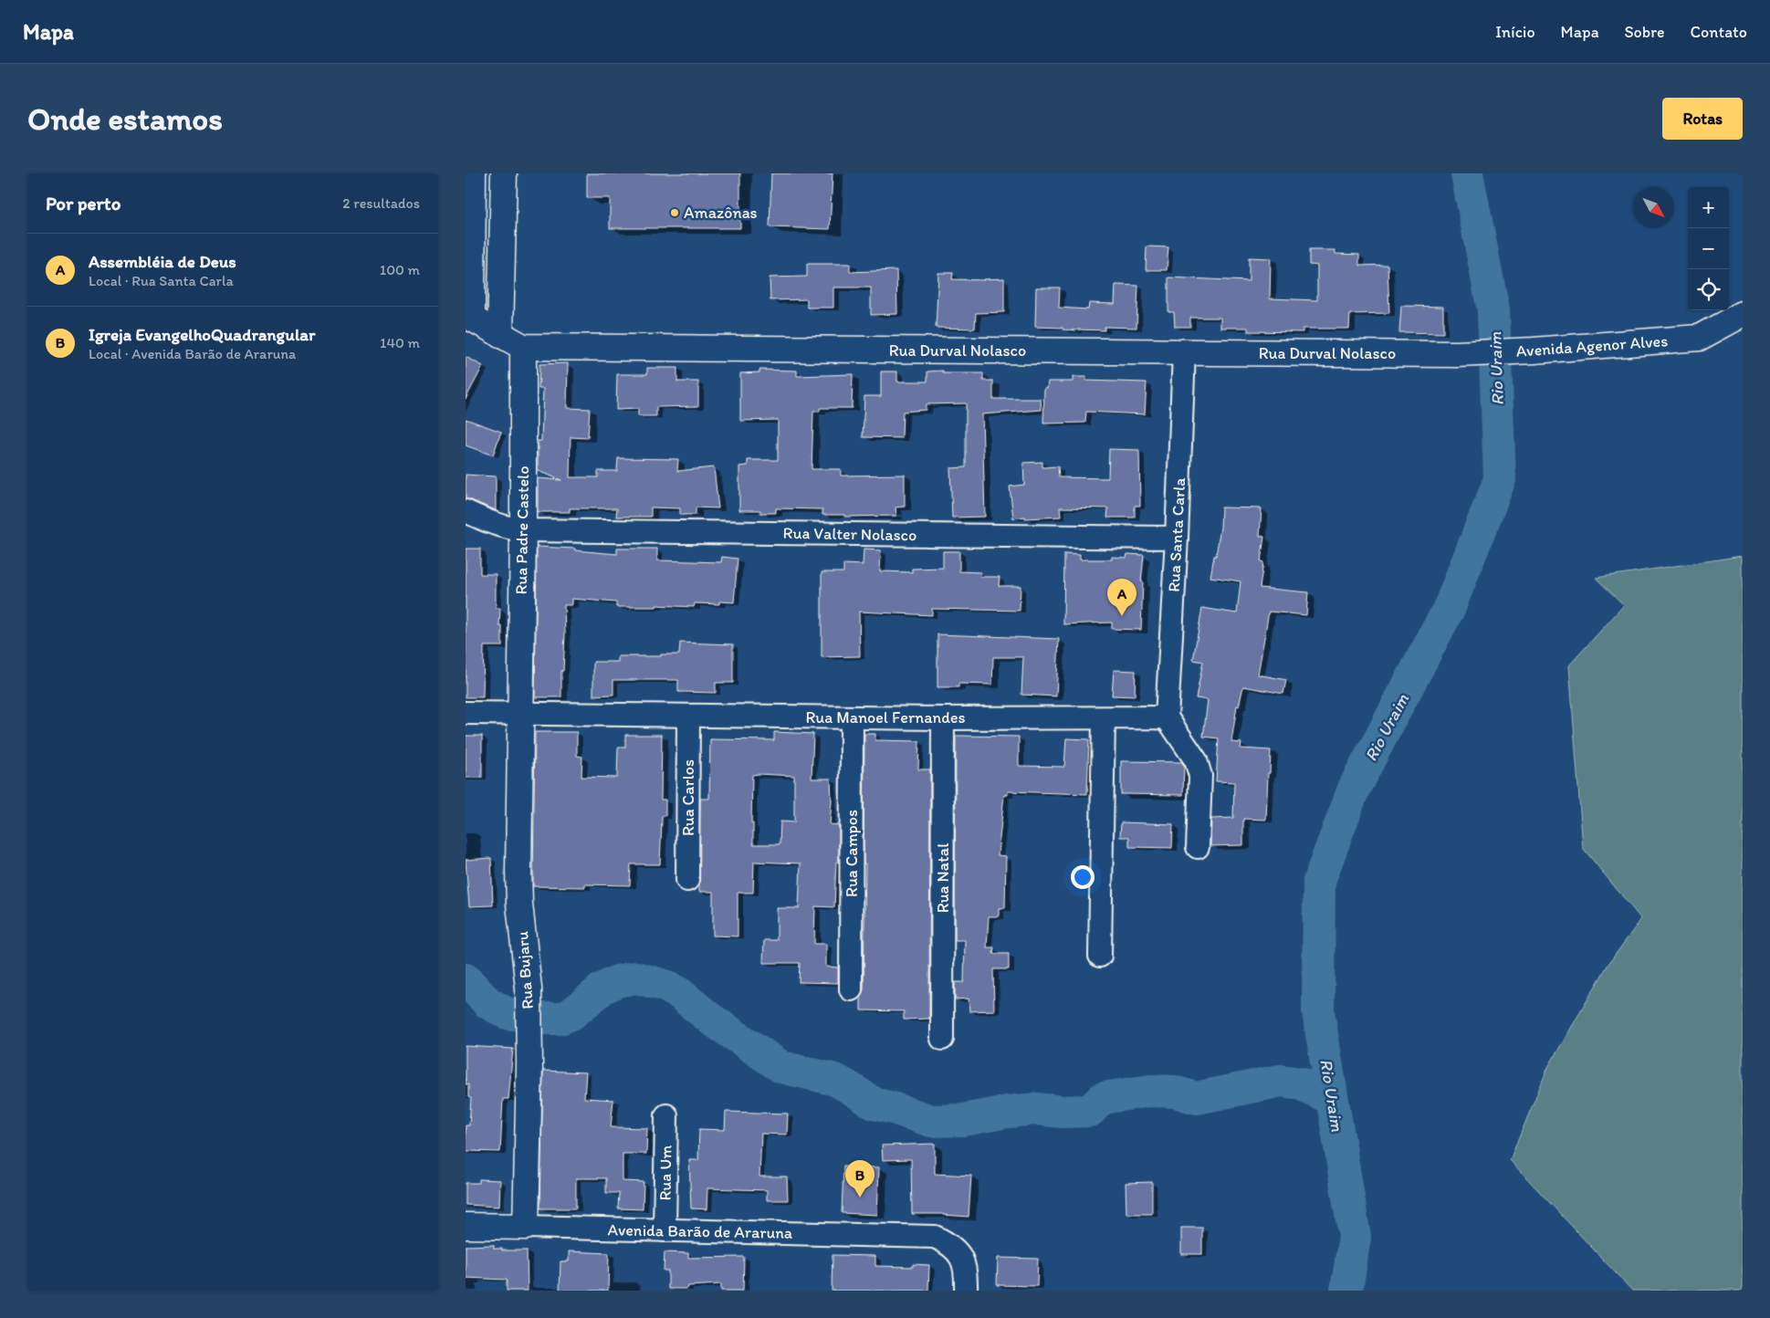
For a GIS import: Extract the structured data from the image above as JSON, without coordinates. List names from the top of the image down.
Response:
{
  "streets": {
    "street": [
      "Avenida Agenor Alves",
      "Rua Durval Nolasco",
      "Rua Padre Castelo",
      "Rua Valter Nolasco",
      "Rua Santa Carla",
      "Rua Manoel Fernandes",
      "Rua Carlos",
      "Rua Campos",
      "Rua Natal",
      "Rua Bujaru",
      "Rua Um",
      "Avenida Barão de Araruna"
    ]
  },
  "crossings": [
    ["Avenida Agenor Alves", "Rua Durval Nolasco"],
    ["Rua Durval Nolasco", "Rua Padre Castelo"],
    ["Rua Durval Nolasco", "Rua Santa Carla"],
    ["Rua Padre Castelo", "Rua Valter Nolasco"],
    ["Rua Padre Castelo", "Rua Manoel Fernandes"],
    ["Rua Padre Castelo", "Rua Bujaru"],
    ["Rua Valter Nolasco", "Rua Santa Carla"],
    ["Rua Santa Carla", "Rua Manoel Fernandes"],
    ["Rua Manoel Fernandes", "Rua Carlos"],
    ["Rua Manoel Fernandes", "Rua Campos"],
    ["Rua Manoel Fernandes", "Rua Natal"],
    ["Rua Manoel Fernandes", "Rua Bujaru"],
    ["Rua Bujaru", "Avenida Barão de Araruna"],
    ["Rua Um", "Avenida Barão de Araruna"]
  ],
  "water": ["Rio Uraim"],
  "places": ["Amazônas"],
  "north": "bottom right",
  "page": {
    "header": "Mapa",
    "nav": [
      "Início",
      "Mapa",
      "Sobre",
      "Contato"
    ],
    "buttons": "Rotas",
    "title": "Onde estamos",
    "heading": ["Por perto", "2 resultados"],
    "map_buttons": ["+", "−"],
    "list": [
      {
        "mark": "A",
        "name": "Assembléia de Deus",
        "note": "Local · Rua Santa Carla",
        "value": "100 m"
      },
      {
        "mark": "B",
        "name": "Igreja EvangelhoQuadrangular",
        "note": "Local · Avenida Barão de Araruna",
        "value": "140 m"
      }
    ],
    "pins": ["A", "B"]
  }
}
